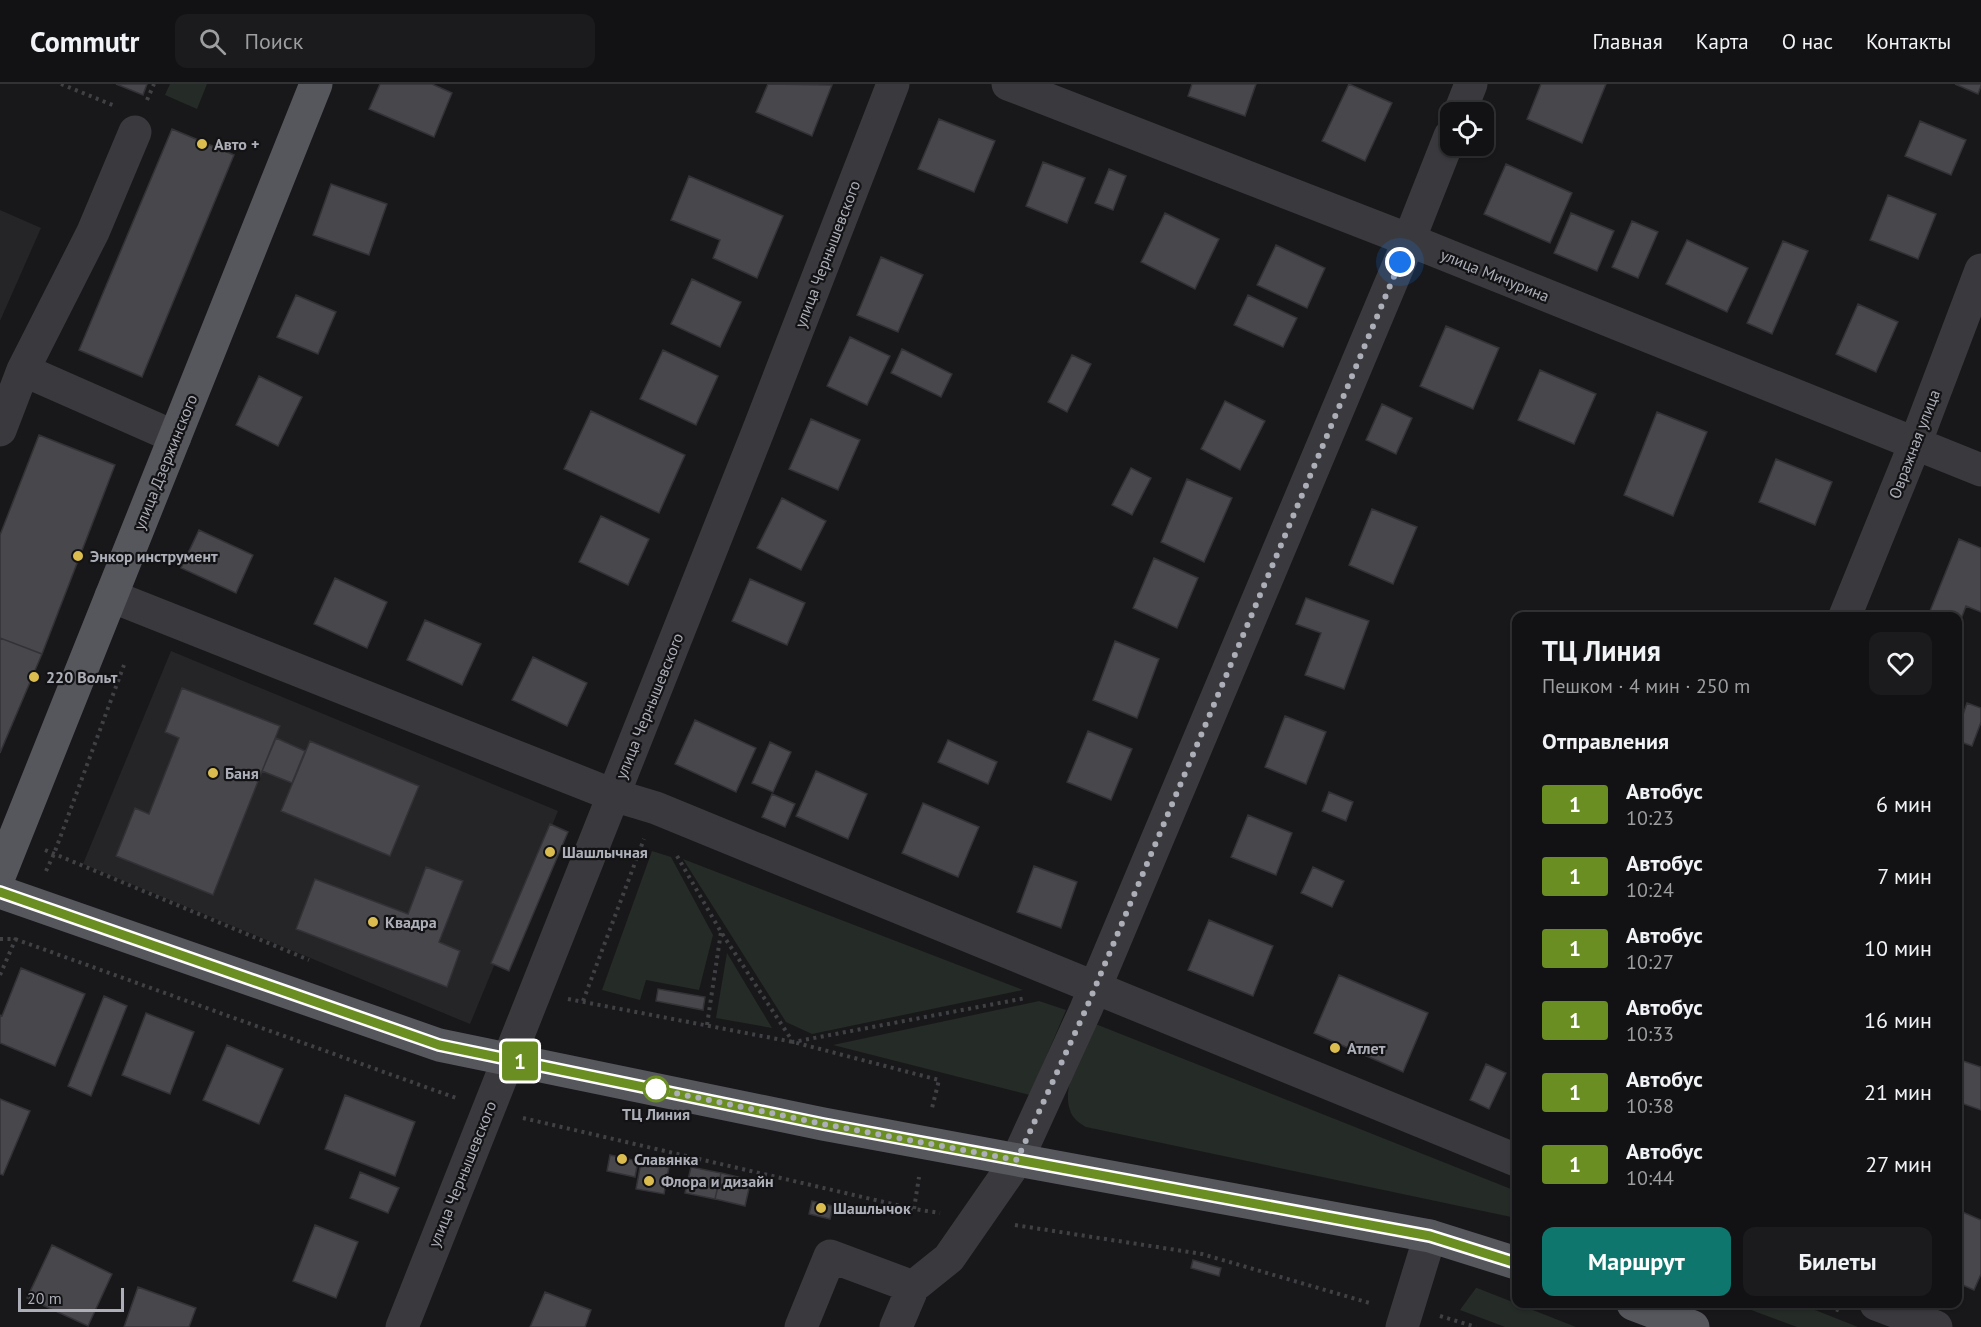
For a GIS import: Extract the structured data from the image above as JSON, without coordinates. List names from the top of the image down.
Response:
{
  "streets": {
    "main road": ["улица Дзержинского"],
    "street": ["улица Чернышевского", "улица Мичурина", "Овражная улица"]
  },
  "crossings": [
    ["улица Мичурина", "Овражная улица"]
  ],
  "places": [
    "Авто +",
    "Энкор инструмент",
    "220 Вольт",
    "Баня",
    "Шашлычная",
    "Квадра",
    "Атлет",
    "ТЦ Линия",
    "Славянка",
    "Флора и дизайн",
    "Шашлычок"
  ],
  "lines": ["bus line 1"],
  "scale_bar": "20 m",
  "page": {
    "header": "Commutr",
    "search": "Поиск",
    "nav": [
      "Главная",
      "Карта",
      "О нас",
      "Контакты"
    ],
    "on_map": "1",
    "heading": [
      ["ТЦ Линия", "Пешком · 4 мин · 250 m"],
      "Отправления"
    ],
    "list": [
      {
        "mark": "1",
        "name": "Автобус",
        "note": "10:23",
        "value": "6 мин"
      },
      {
        "mark": "1",
        "name": "Автобус",
        "note": "10:24",
        "value": "7 мин"
      },
      {
        "mark": "1",
        "name": "Автобус",
        "note": "10:27",
        "value": "10 мин"
      },
      {
        "mark": "1",
        "name": "Автобус",
        "note": "10:33",
        "value": "16 мин"
      },
      {
        "mark": "1",
        "name": "Автобус",
        "note": "10:38",
        "value": "21 мин"
      },
      {
        "mark": "1",
        "name": "Автобус",
        "note": "10:44",
        "value": "27 мин"
      }
    ],
    "buttons": ["Маршрут", "Билеты"],
    "scale": "20 m"
  }
}
